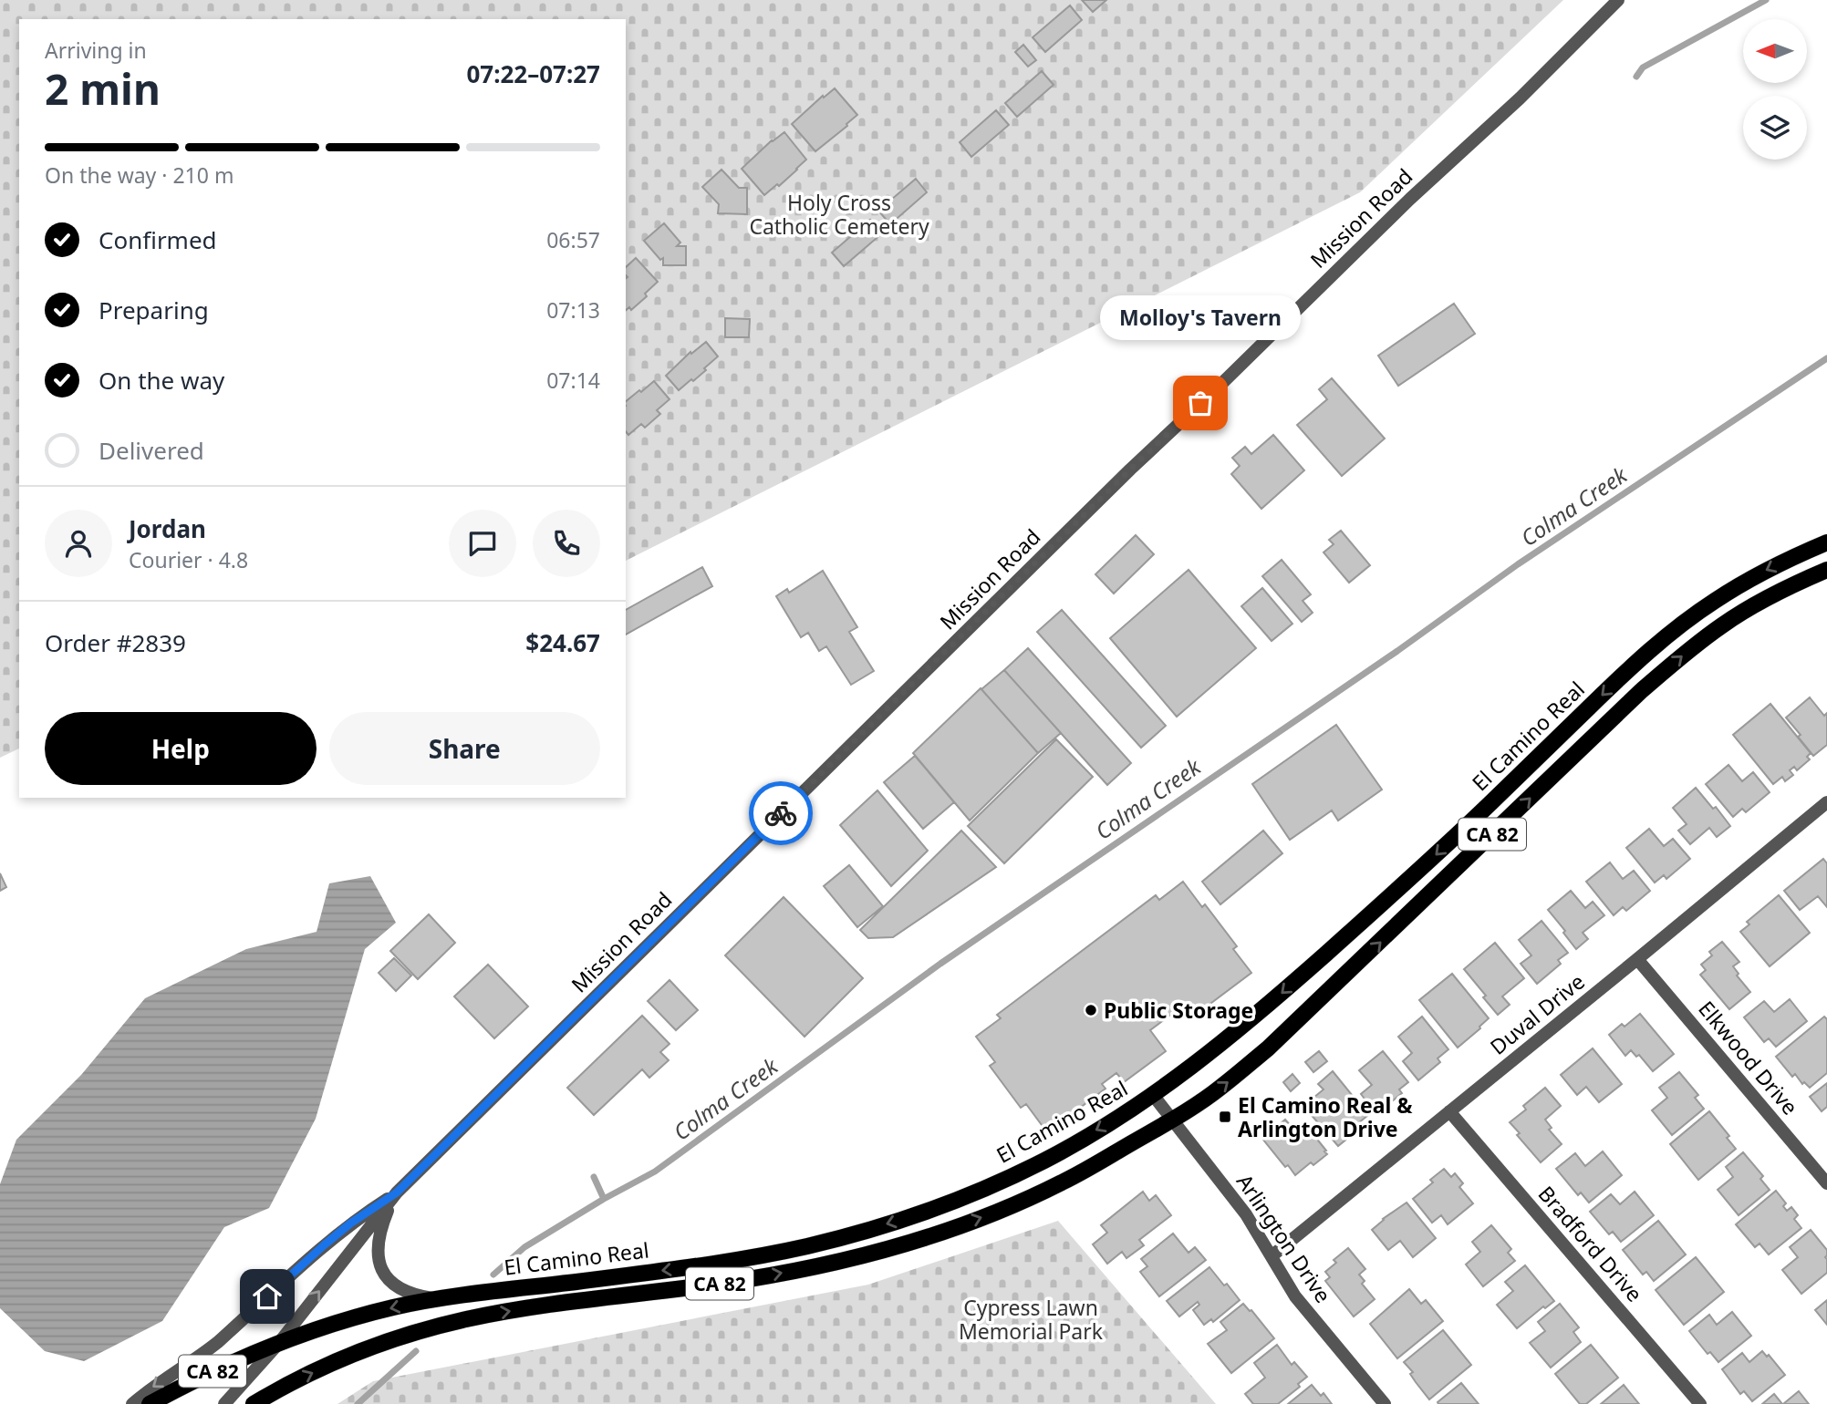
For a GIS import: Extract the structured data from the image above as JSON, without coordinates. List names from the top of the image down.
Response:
{
  "streets": {
    "main road": ["El Camino Real", "CA 82"],
    "street": [
      "Mission Road",
      "Duval Drive",
      "Elkwood Drive",
      "Arlington Drive",
      "Bradford Drive"
    ]
  },
  "crossings": [
    ["Mission Road", "El Camino Real"],
    ["El Camino Real", "Arlington Drive"],
    ["Duval Drive", "Elkwood Drive"],
    ["Duval Drive", "Arlington Drive"],
    ["Duval Drive", "Bradford Drive"]
  ],
  "water": ["Colma Creek"],
  "parks": ["Holy Cross Catholic Cemetery", "Cypress Lawn Memorial Park"],
  "places": {
    "other": ["Molloy's Tavern", "Public Storage"],
    "transit": ["El Camino Real & Arlington Drive"]
  },
  "north": "left",
  "page": {
    "heading": ["2 min", "Arriving in", "07:22–07:27"],
    "panel": [
      "Jordan",
      "Courier · 4.8",
      "Order #2839",
      "$24.67"
    ],
    "bar": "On the way · 210 m",
    "list": [
      ["Confirmed", "06:57"],
      ["Preparing", "07:13"],
      ["On the way", "07:14"],
      "Delivered"
    ],
    "bubble": "Molloy's Tavern",
    "buttons": ["Help", "Share"]
  }
}
